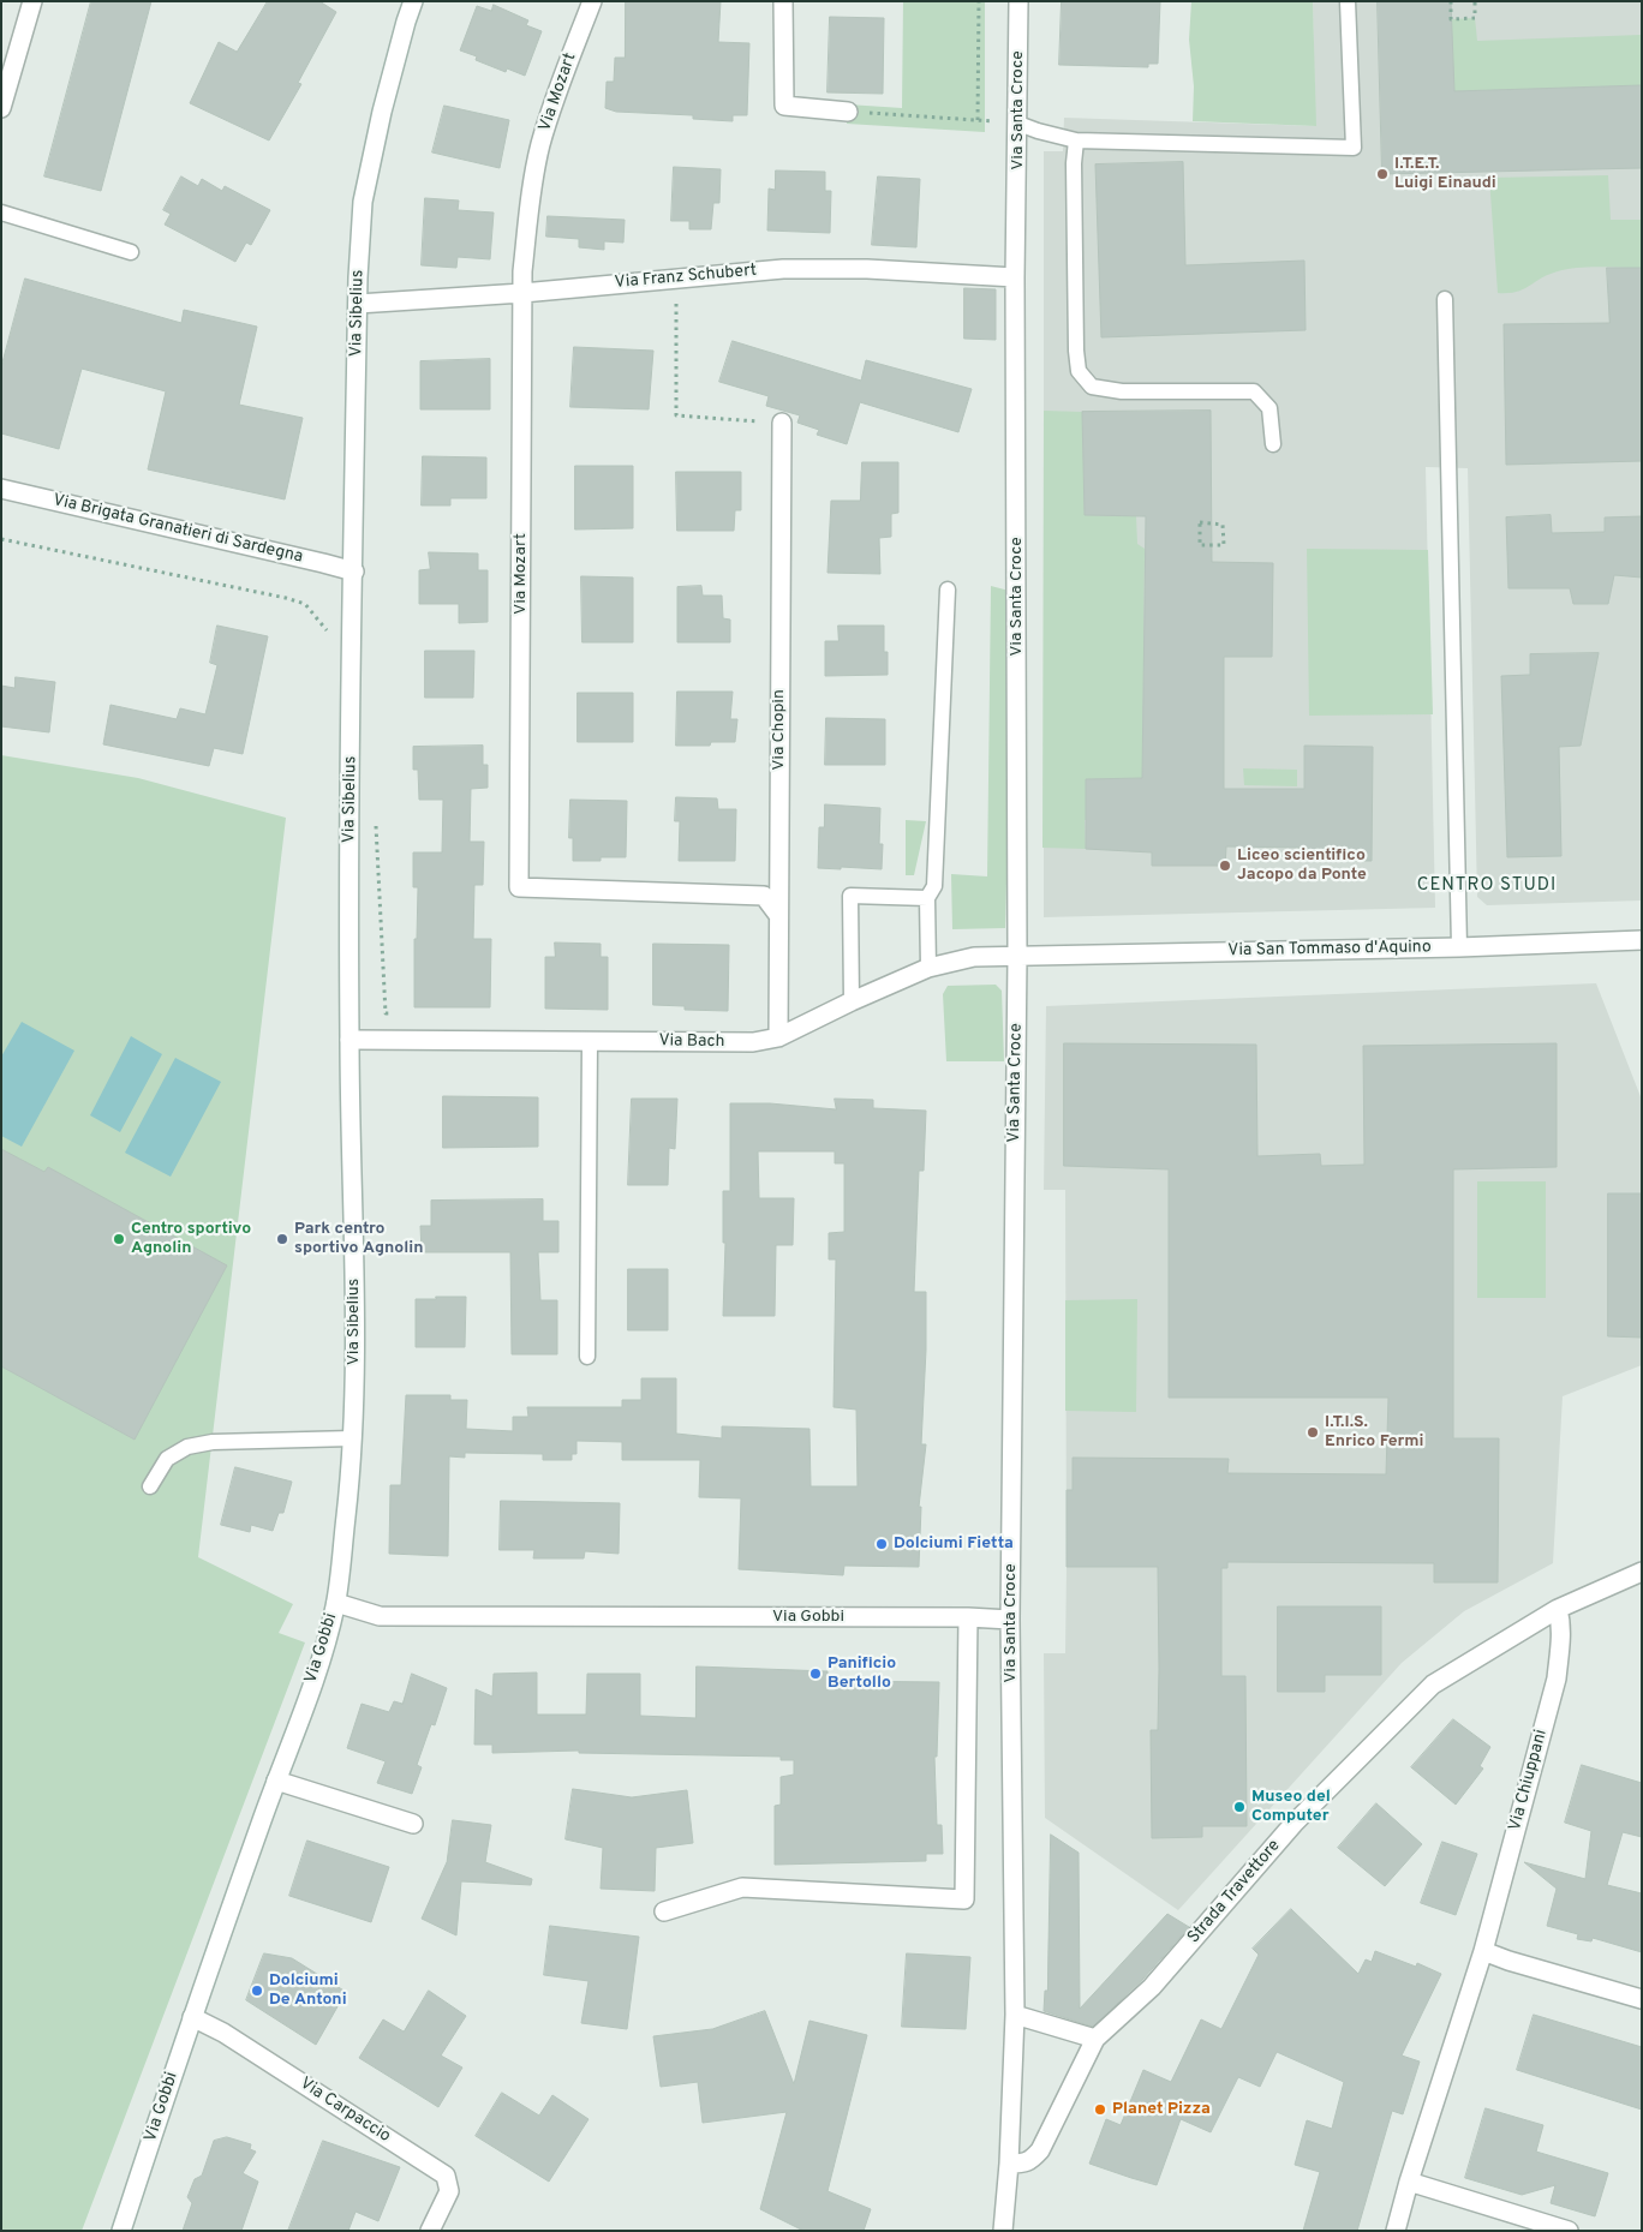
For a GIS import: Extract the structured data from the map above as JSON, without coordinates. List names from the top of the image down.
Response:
{
  "streets": {
    "street": [
      "Via Mozart",
      "Via Santa Croce",
      "Via Franz Schubert",
      "Via Sibelius",
      "Via Brigata Granatieri di Sardegna",
      "Via Chopin",
      "Via San Tommaso d'Aquino",
      "Via Bach",
      "Via Gobbi",
      "Via Chiuppani",
      "Strada Travettore",
      "Via Carpaccio"
    ]
  },
  "crossings": [
    ["Via Mozart", "Via Franz Schubert"],
    ["Via Mozart", "Via Chopin"],
    ["Via Santa Croce", "Via Franz Schubert"],
    ["Via Santa Croce", "Via San Tommaso d'Aquino"],
    ["Via Santa Croce", "Via Bach"],
    ["Via Santa Croce", "Via Gobbi"],
    ["Via Santa Croce", "Strada Travettore"],
    ["Via Franz Schubert", "Via Sibelius"],
    ["Via Sibelius", "Via Brigata Granatieri di Sardegna"],
    ["Via Sibelius", "Via Bach"],
    ["Via Sibelius", "Via Gobbi"],
    ["Via Chopin", "Via Bach"],
    ["Via San Tommaso d'Aquino", "Via Bach"],
    ["Via Gobbi", "Via Carpaccio"],
    ["Via Chiuppani", "Strada Travettore"]
  ],
  "districts": ["CENTRO STUDI"],
  "places": [
    "I.T.E.T. Luigi Einaudi",
    "Liceo scientifico Jacopo da Ponte",
    "Centro sportivo Agnolin",
    "Park centro sportivo Agnolin",
    "I.T.I.S. Enrico Fermi",
    "Dolciumi Fietta",
    "Panificio Bertollo",
    "Museo del Computer",
    "Dolciumi De Antoni",
    "Planet Pizza"
  ]
}
